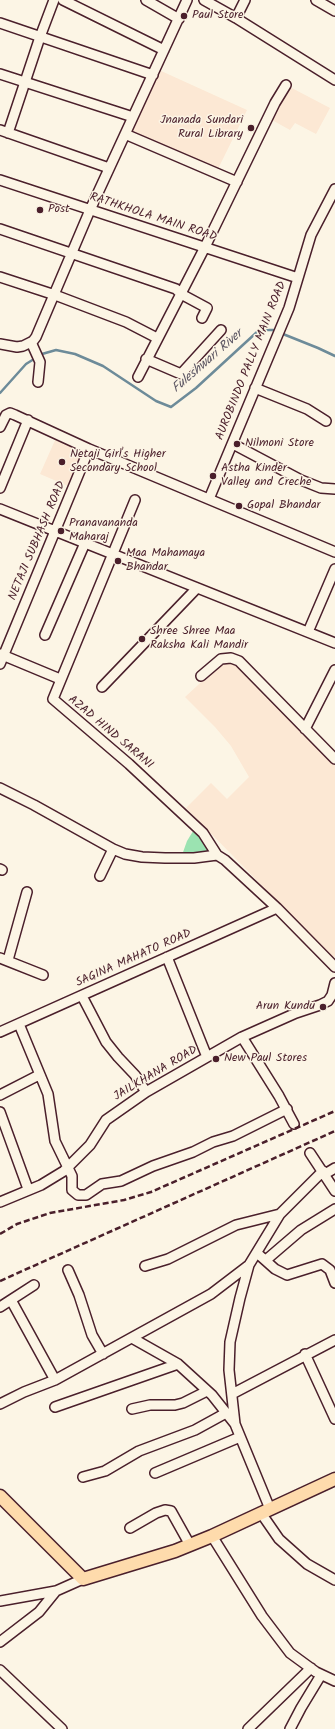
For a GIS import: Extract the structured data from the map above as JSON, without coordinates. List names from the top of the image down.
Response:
{
  "streets": {
    "street": [
      "RATHKHOLA MAIN ROAD",
      "AUROBINDO PALLY MAIN ROAD",
      "NETAJI SUBHASH ROAD",
      "AZAD HIND SARANI",
      "SAGINA MAHATO ROAD",
      "JAILKHANA ROAD"
    ]
  },
  "crossings": [
    ["RATHKHOLA MAIN ROAD", "AUROBINDO PALLY MAIN ROAD"]
  ],
  "water": ["Fuleshwari River"],
  "places": [
    "Paul Store",
    "Jnanada Sundari Rural Library",
    "Post",
    "Nilmoni Store",
    "Netaji Girl's Higher Secondary School",
    "Astha Kinder Valley and Creche",
    "Gopal Bhandar",
    "Pranavananda Maharaj",
    "Maa Mahamaya Bhandar",
    "Shree Shree Maa Raksha Kali Mandir",
    "Arun Kundu",
    "New Paul Stores"
  ]
}
